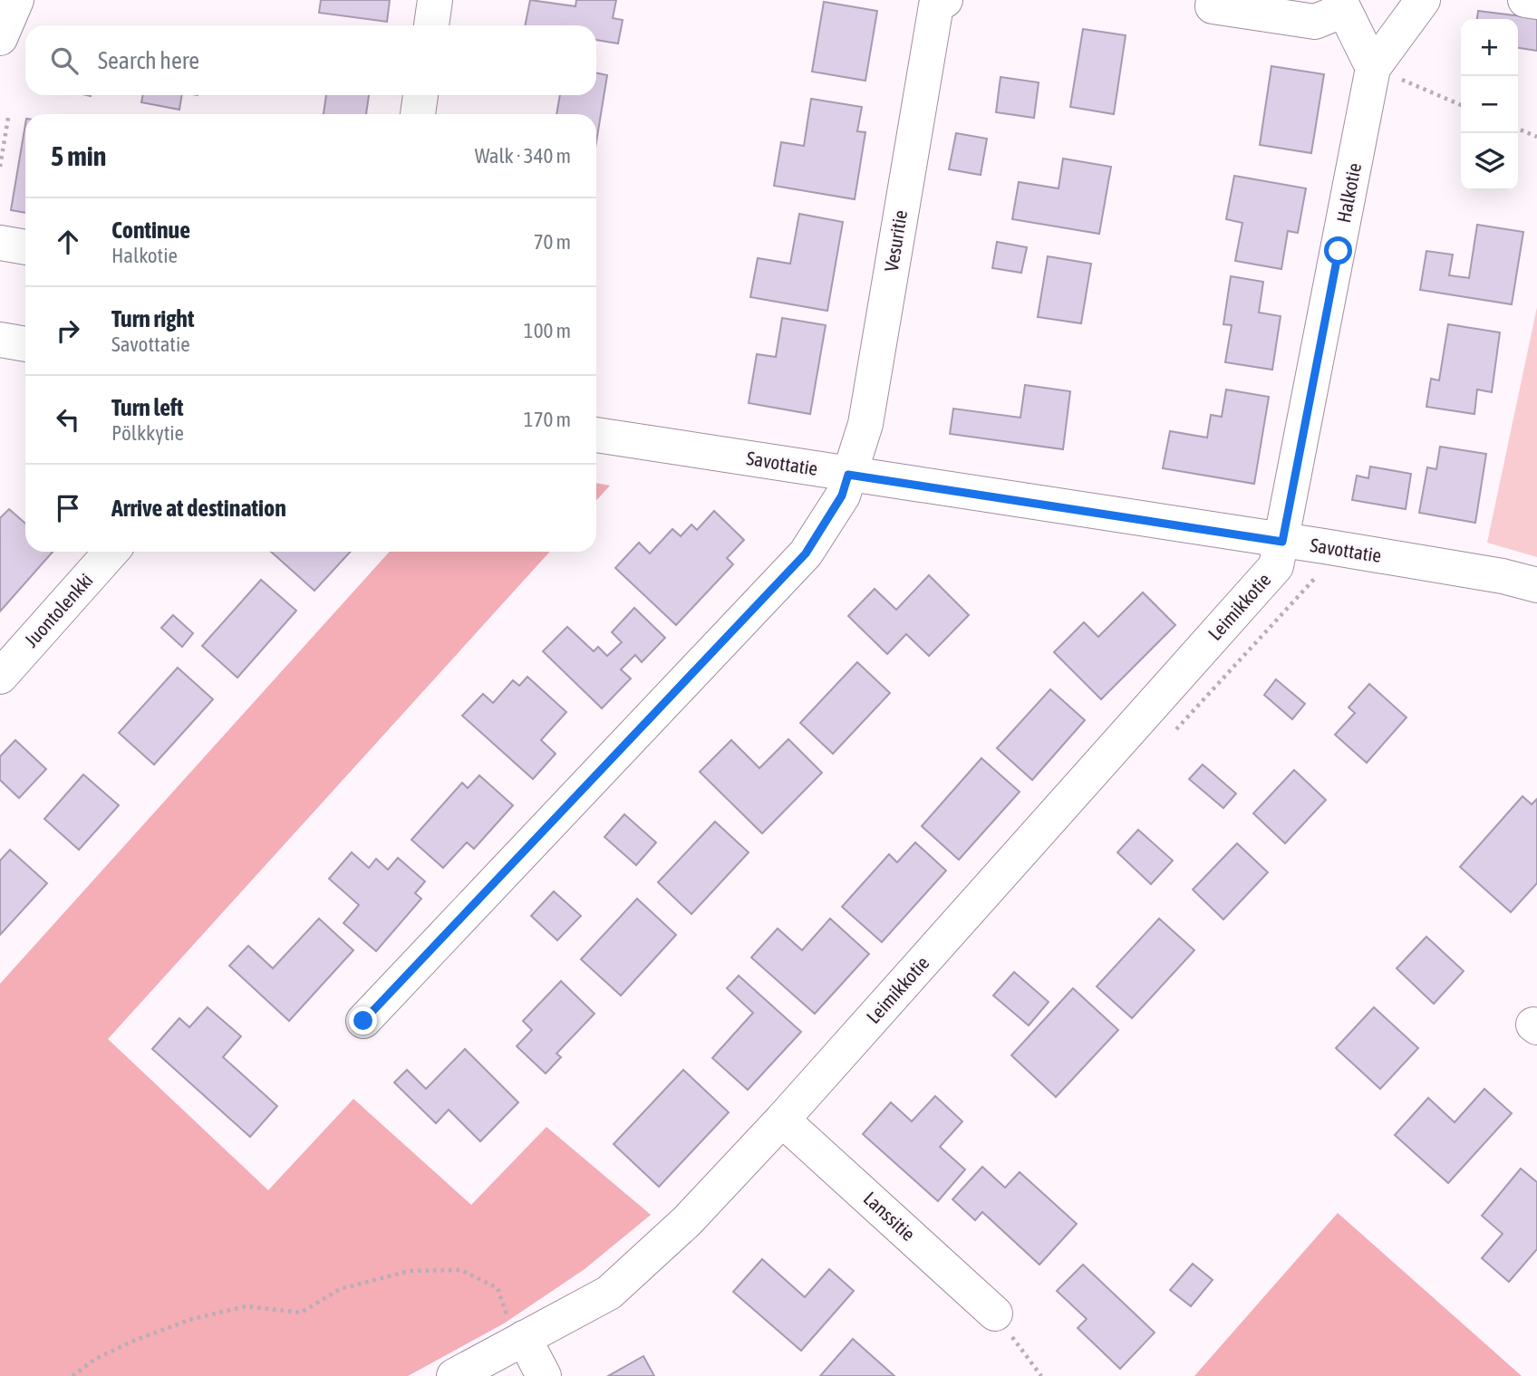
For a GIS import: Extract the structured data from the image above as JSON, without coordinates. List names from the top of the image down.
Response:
{
  "streets": {
    "street": [
      "Halkotie",
      "Vesuritie",
      "Savottatie",
      "Leimikkotie",
      "Juontolenkki",
      "Lanssitie"
    ]
  },
  "crossings": [
    ["Halkotie", "Savottatie"],
    ["Halkotie", "Leimikkotie"],
    ["Vesuritie", "Savottatie"],
    ["Savottatie", "Leimikkotie"],
    ["Leimikkotie", "Lanssitie"]
  ],
  "page": {
    "map_buttons": ["+", "−"],
    "search": "Search here",
    "heading": ["5 min", "Walk · 340 m"],
    "list": [
      ["Continue", "Halkotie", "70 m"],
      ["Turn right", "Savottatie", "100 m"],
      ["Turn left", "Pölkkytie", "170 m"],
      "Arrive at destination"
    ]
  }
}
